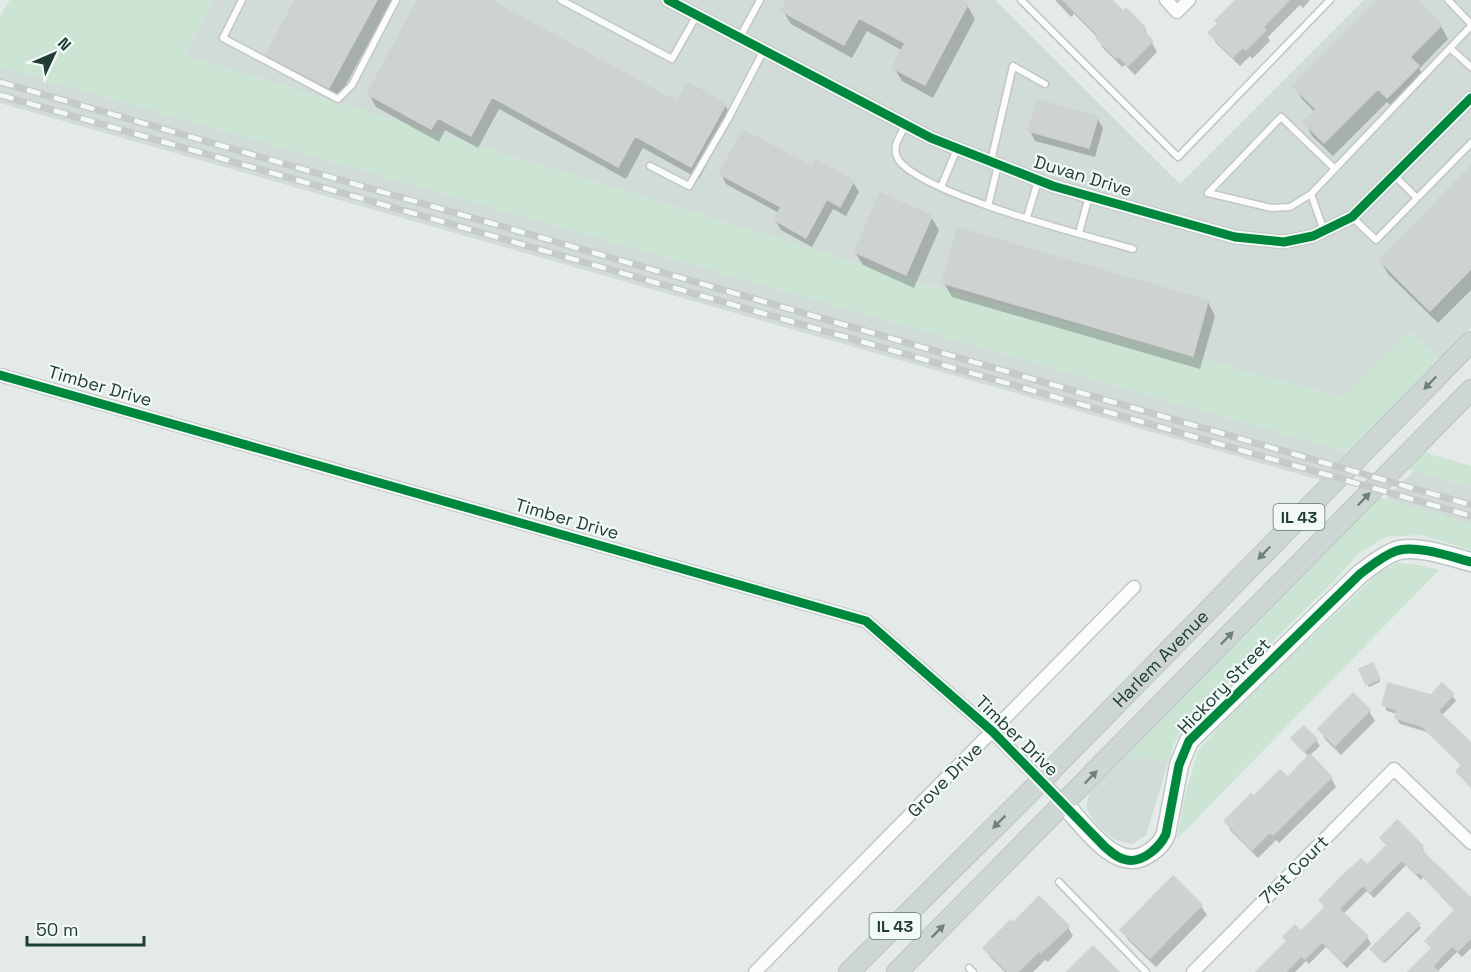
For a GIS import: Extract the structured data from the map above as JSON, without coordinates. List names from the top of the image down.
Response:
{
  "streets": {
    "main road": ["IL 43", "Harlem Avenue"],
    "street": [
      "Duvan Drive",
      "Timber Drive",
      "Hickory Street",
      "Grove Drive",
      "71st Court"
    ]
  },
  "crossings": [
    ["Timber Drive", "Harlem Avenue"],
    ["Timber Drive", "Hickory Street"],
    ["Timber Drive", "Grove Drive"],
    ["Harlem Avenue", "Hickory Street"]
  ],
  "scale_bar": "50 m",
  "north": "top right"
}
